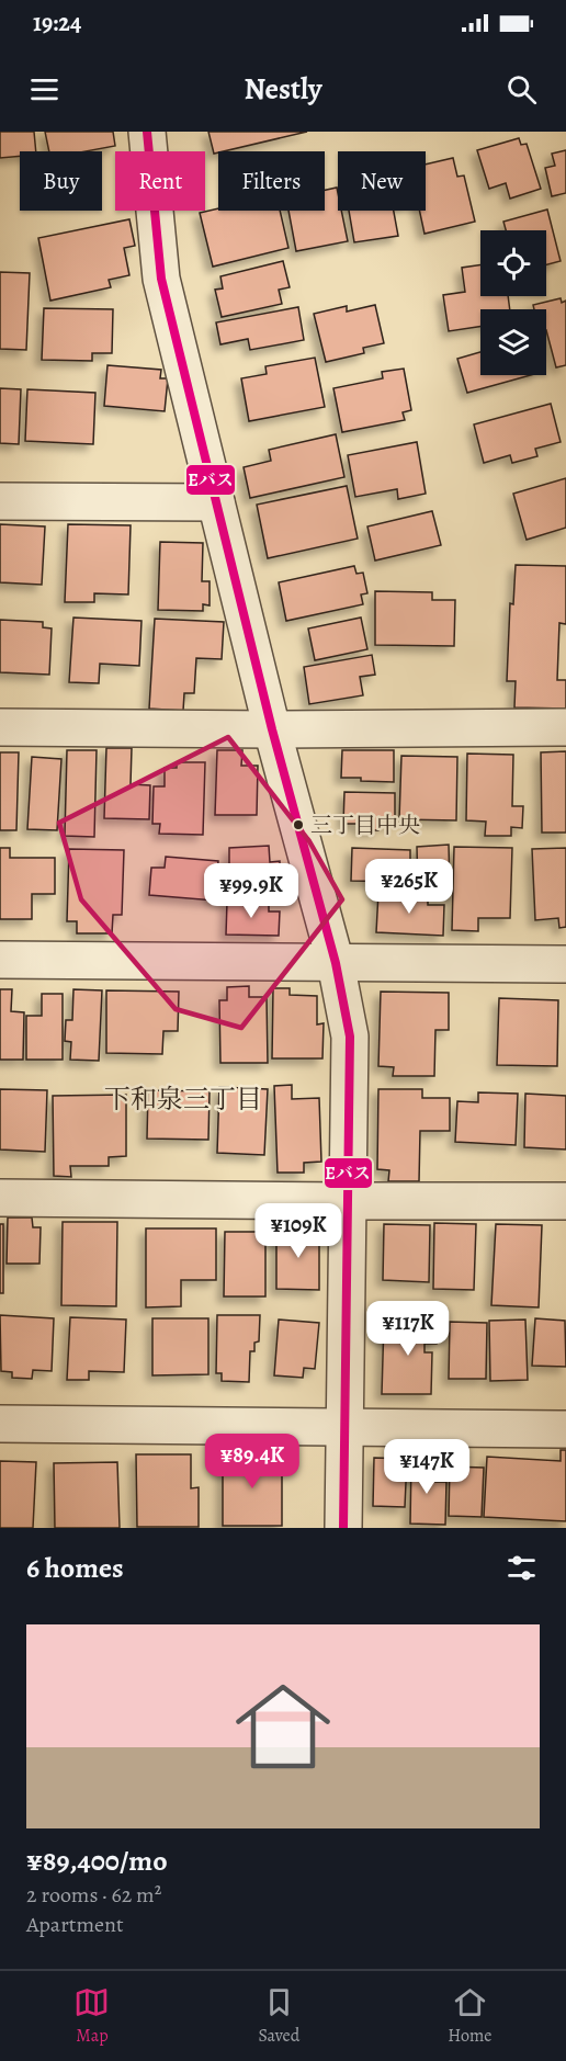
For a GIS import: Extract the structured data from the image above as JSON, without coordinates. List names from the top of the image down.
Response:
{
  "districts": ["下和泉三丁目"],
  "places": ["三丁目中央"],
  "lines": ["transit line Eバス"],
  "page": {
    "status": "19:24",
    "header": "Nestly",
    "chip": [
      "Buy",
      "Rent",
      "Filters",
      "New"
    ],
    "price": [
      "¥265K",
      "¥99.9K",
      "¥109K",
      "¥117K",
      "¥89.4K",
      "¥147K"
    ],
    "heading": "6 homes",
    "list": [
      {
        "name": "¥89,400/mo",
        "note": "2 rooms · 62 m² · Apartment"
      }
    ],
    "tabs": ["Map", "Saved", "Home"]
  }
}
